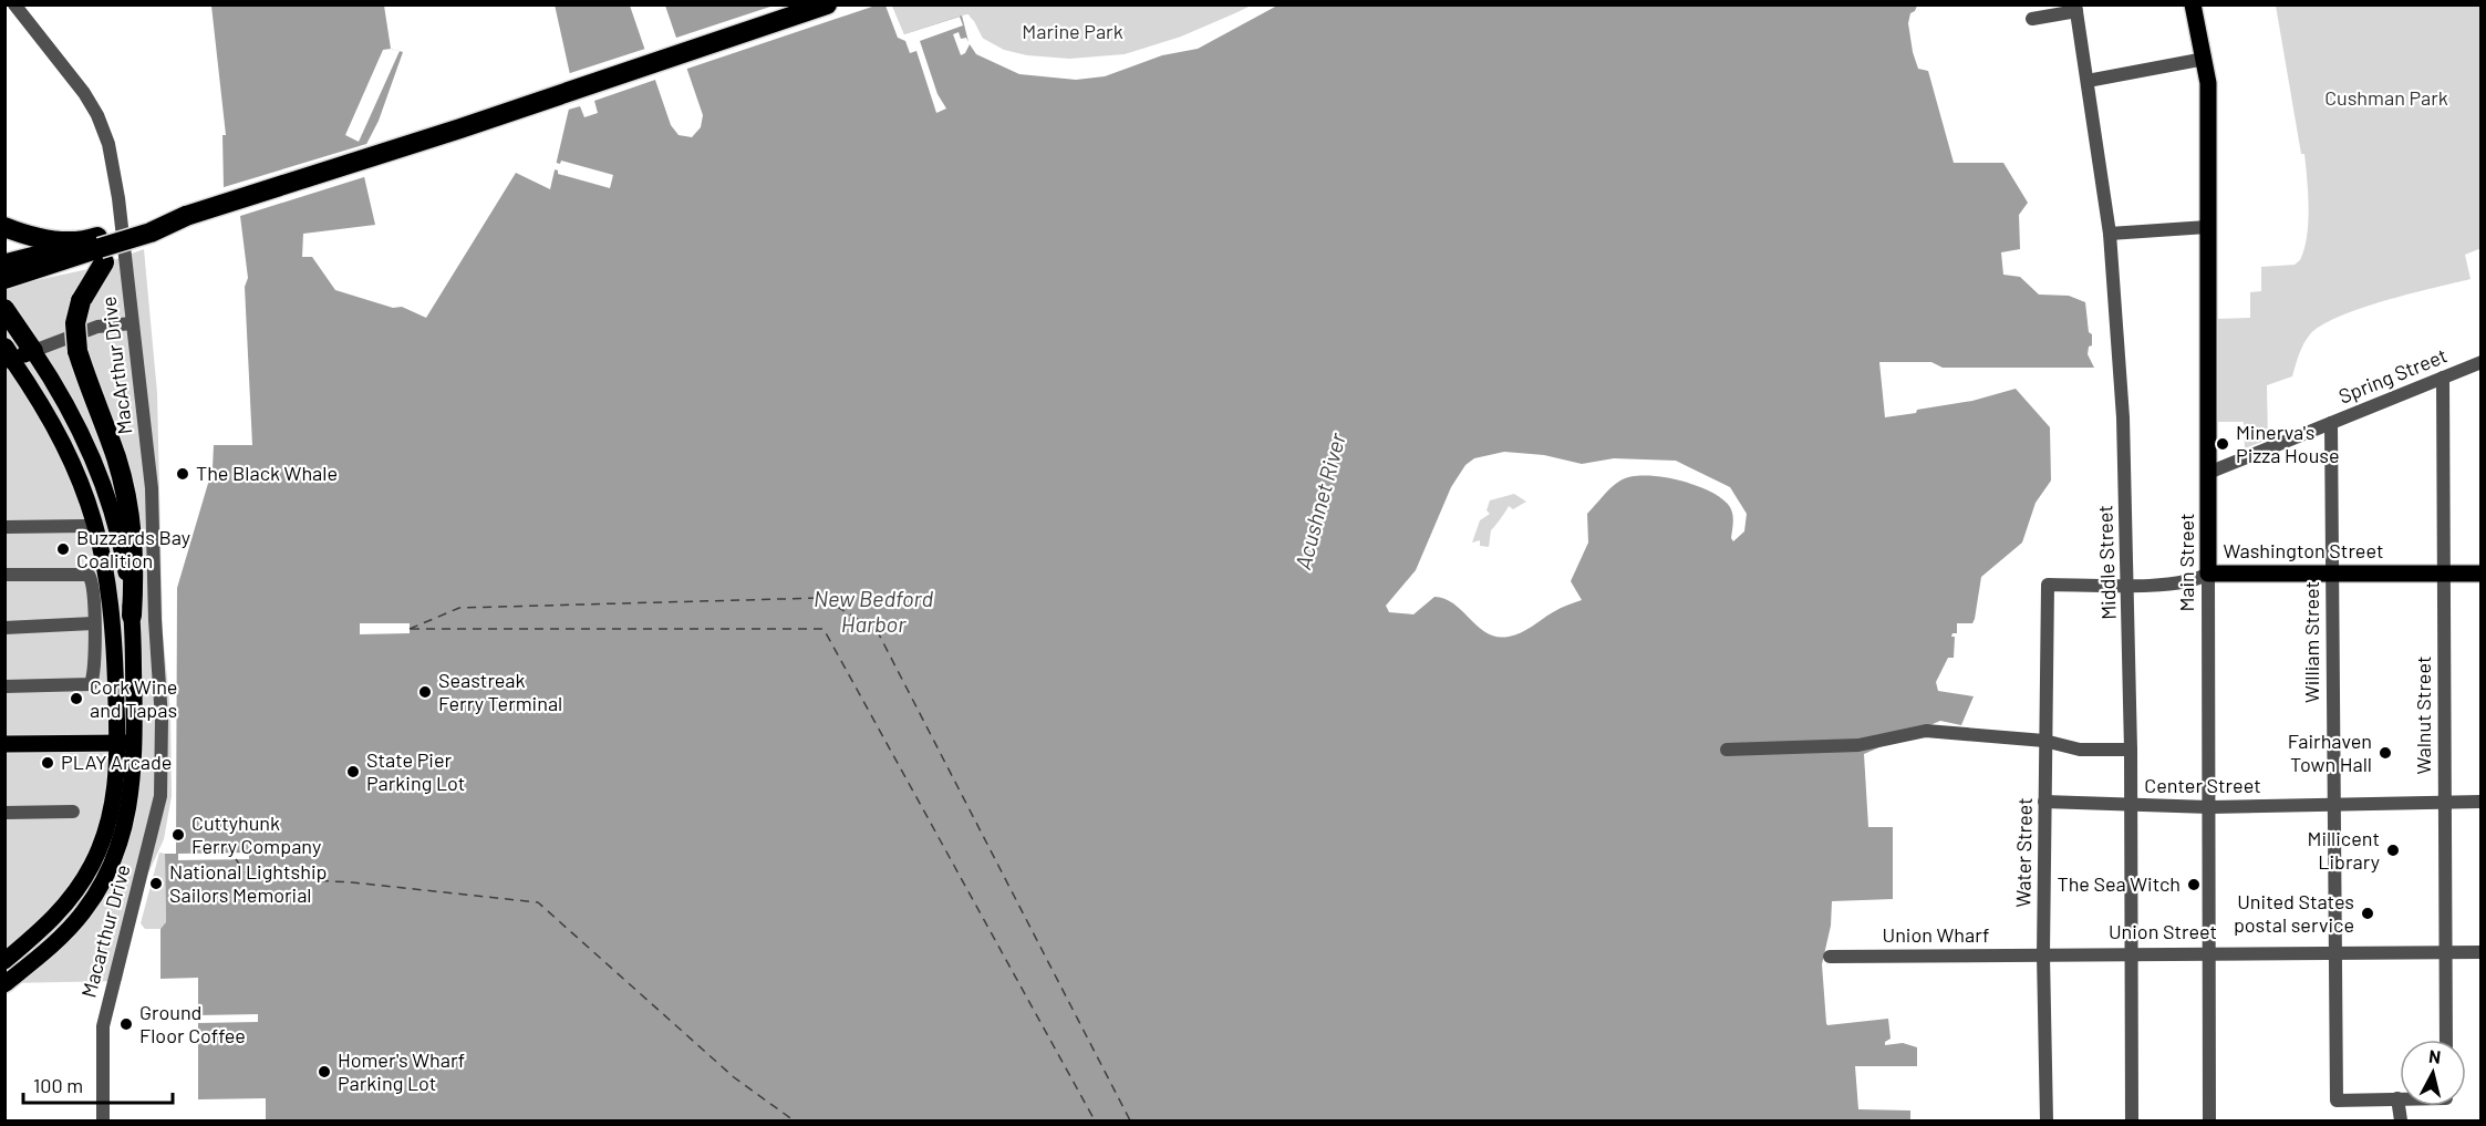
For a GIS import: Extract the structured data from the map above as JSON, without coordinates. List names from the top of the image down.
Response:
{
  "streets": {
    "main road": ["Washington Street", "Main Street"],
    "street": [
      "MacArthur Drive",
      "Spring Street",
      "Middle Street",
      "William Street",
      "Walnut Street",
      "Center Street",
      "Water Street",
      "Macarthur Drive",
      "Union Street",
      "Union Wharf"
    ]
  },
  "crossings": [
    ["MacArthur Drive", "Macarthur Drive"],
    ["Spring Street", "Main Street"],
    ["Spring Street", "William Street"],
    ["Spring Street", "Walnut Street"],
    ["Washington Street", "Middle Street"],
    ["Washington Street", "Main Street"],
    ["Washington Street", "William Street"],
    ["Washington Street", "Walnut Street"],
    ["Washington Street", "Water Street"],
    ["Middle Street", "Center Street"],
    ["Middle Street", "Union Street"],
    ["Main Street", "Center Street"],
    ["Main Street", "Union Street"],
    ["William Street", "Center Street"],
    ["William Street", "Union Street"],
    ["Walnut Street", "Center Street"],
    ["Walnut Street", "Union Street"],
    ["Center Street", "Water Street"],
    ["Water Street", "Union Street"],
    ["Water Street", "Union Wharf"],
    ["Union Street", "Union Wharf"]
  ],
  "water": ["Acushnet River", "New Bedford Harbor"],
  "parks": ["Marine Park", "Cushman Park"],
  "places": [
    "Minerva's Pizza House",
    "The Black Whale",
    "Buzzards Bay Coalition",
    "Seastreak Ferry Terminal",
    "Cork Wine and Tapas",
    "Fairhaven Town Hall",
    "PLAY Arcade",
    "State Pier Parking Lot",
    "Cuttyhunk Ferry Company",
    "Millicent Library",
    "National Lightship Sailors Memorial",
    "The Sea Witch",
    "United States postal service",
    "Ground Floor Coffee",
    "Homer's Wharf Parking Lot"
  ],
  "scale_bar": "100 m",
  "north": "top"
}
